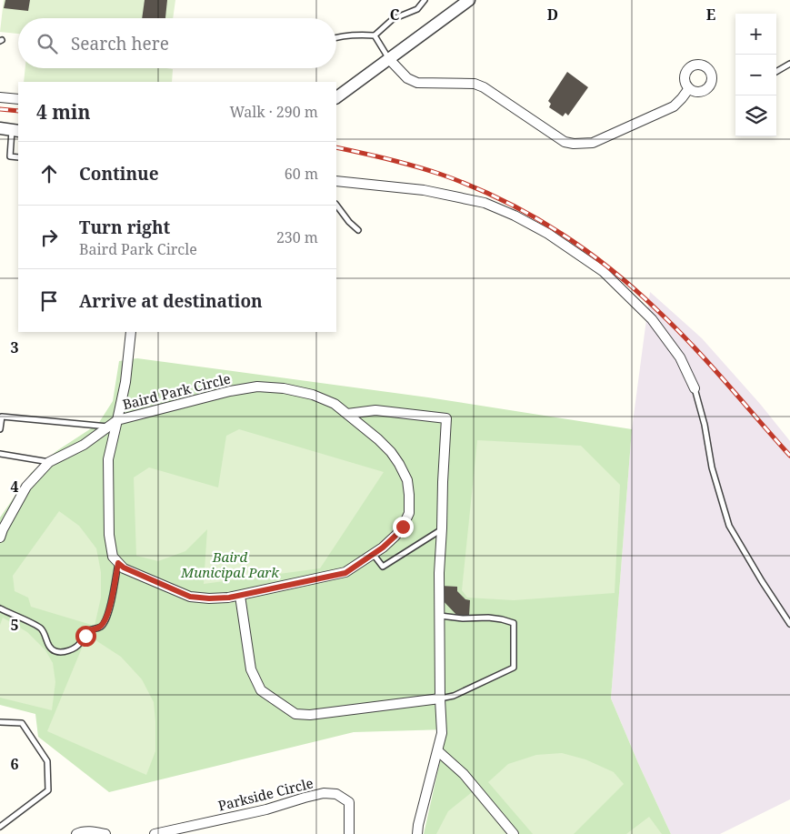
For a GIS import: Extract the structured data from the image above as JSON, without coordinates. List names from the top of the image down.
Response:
{
  "streets": {
    "street": ["Baird Park Circle", "Parkside Circle"]
  },
  "parks": ["Baird Municipal Park"],
  "page": {
    "map_buttons": ["+", "−"],
    "search": "Search here",
    "heading": ["4 min", "Walk · 290 m"],
    "list": [
      ["Continue", "60 m"],
      ["Turn right", "Baird Park Circle", "230 m"],
      "Arrive at destination"
    ]
  },
  "grid": {
    "columns": ["C", "D", "E"],
    "rows": [
      "3",
      "4",
      "5",
      "6"
    ]
  }
}
